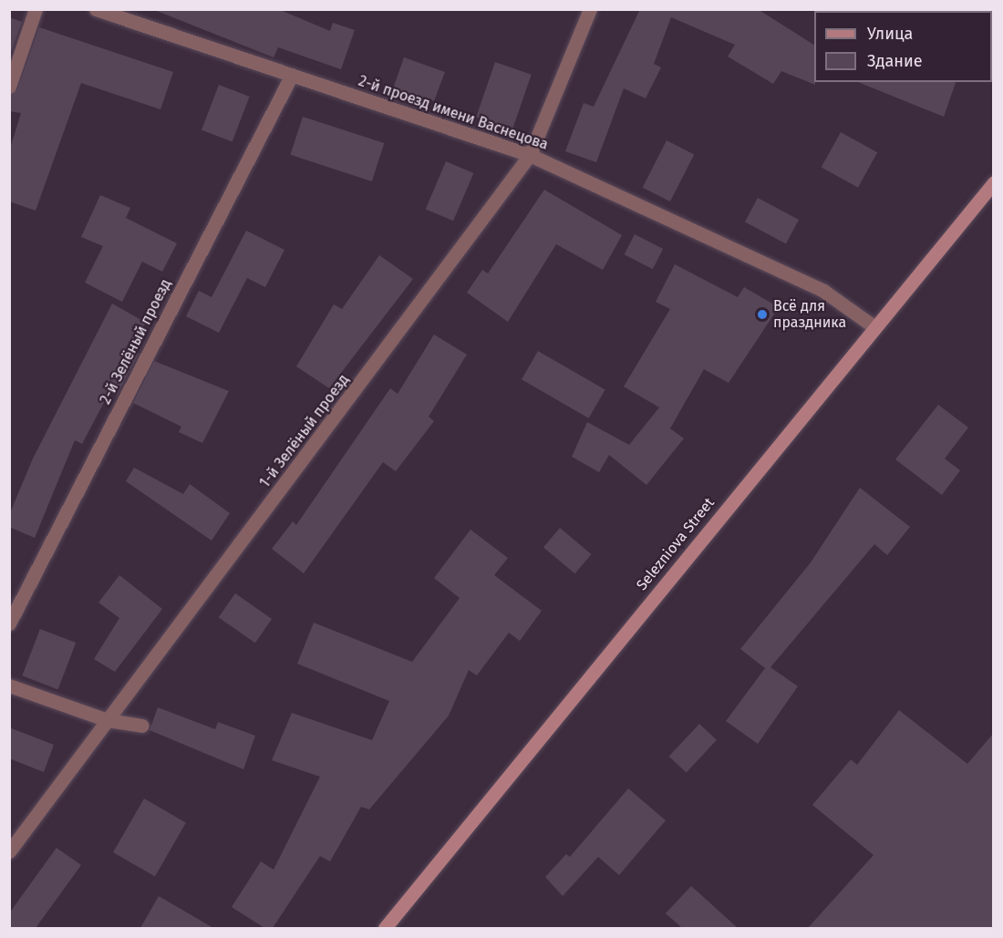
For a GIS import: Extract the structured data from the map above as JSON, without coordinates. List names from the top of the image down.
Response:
{
  "streets": {
    "street": [
      "2-й проезд имени Васнецова",
      "2-й Зелёный проезд",
      "1-й Зелёный проезд",
      "Selezniova Street"
    ]
  },
  "crossings": [
    ["2-й проезд имени Васнецова", "2-й Зелёный проезд"],
    ["2-й проезд имени Васнецова", "1-й Зелёный проезд"],
    ["2-й проезд имени Васнецова", "Selezniova Street"]
  ],
  "places": ["Всё для праздника"],
  "legend": ["Улица", "Здание"]
}
